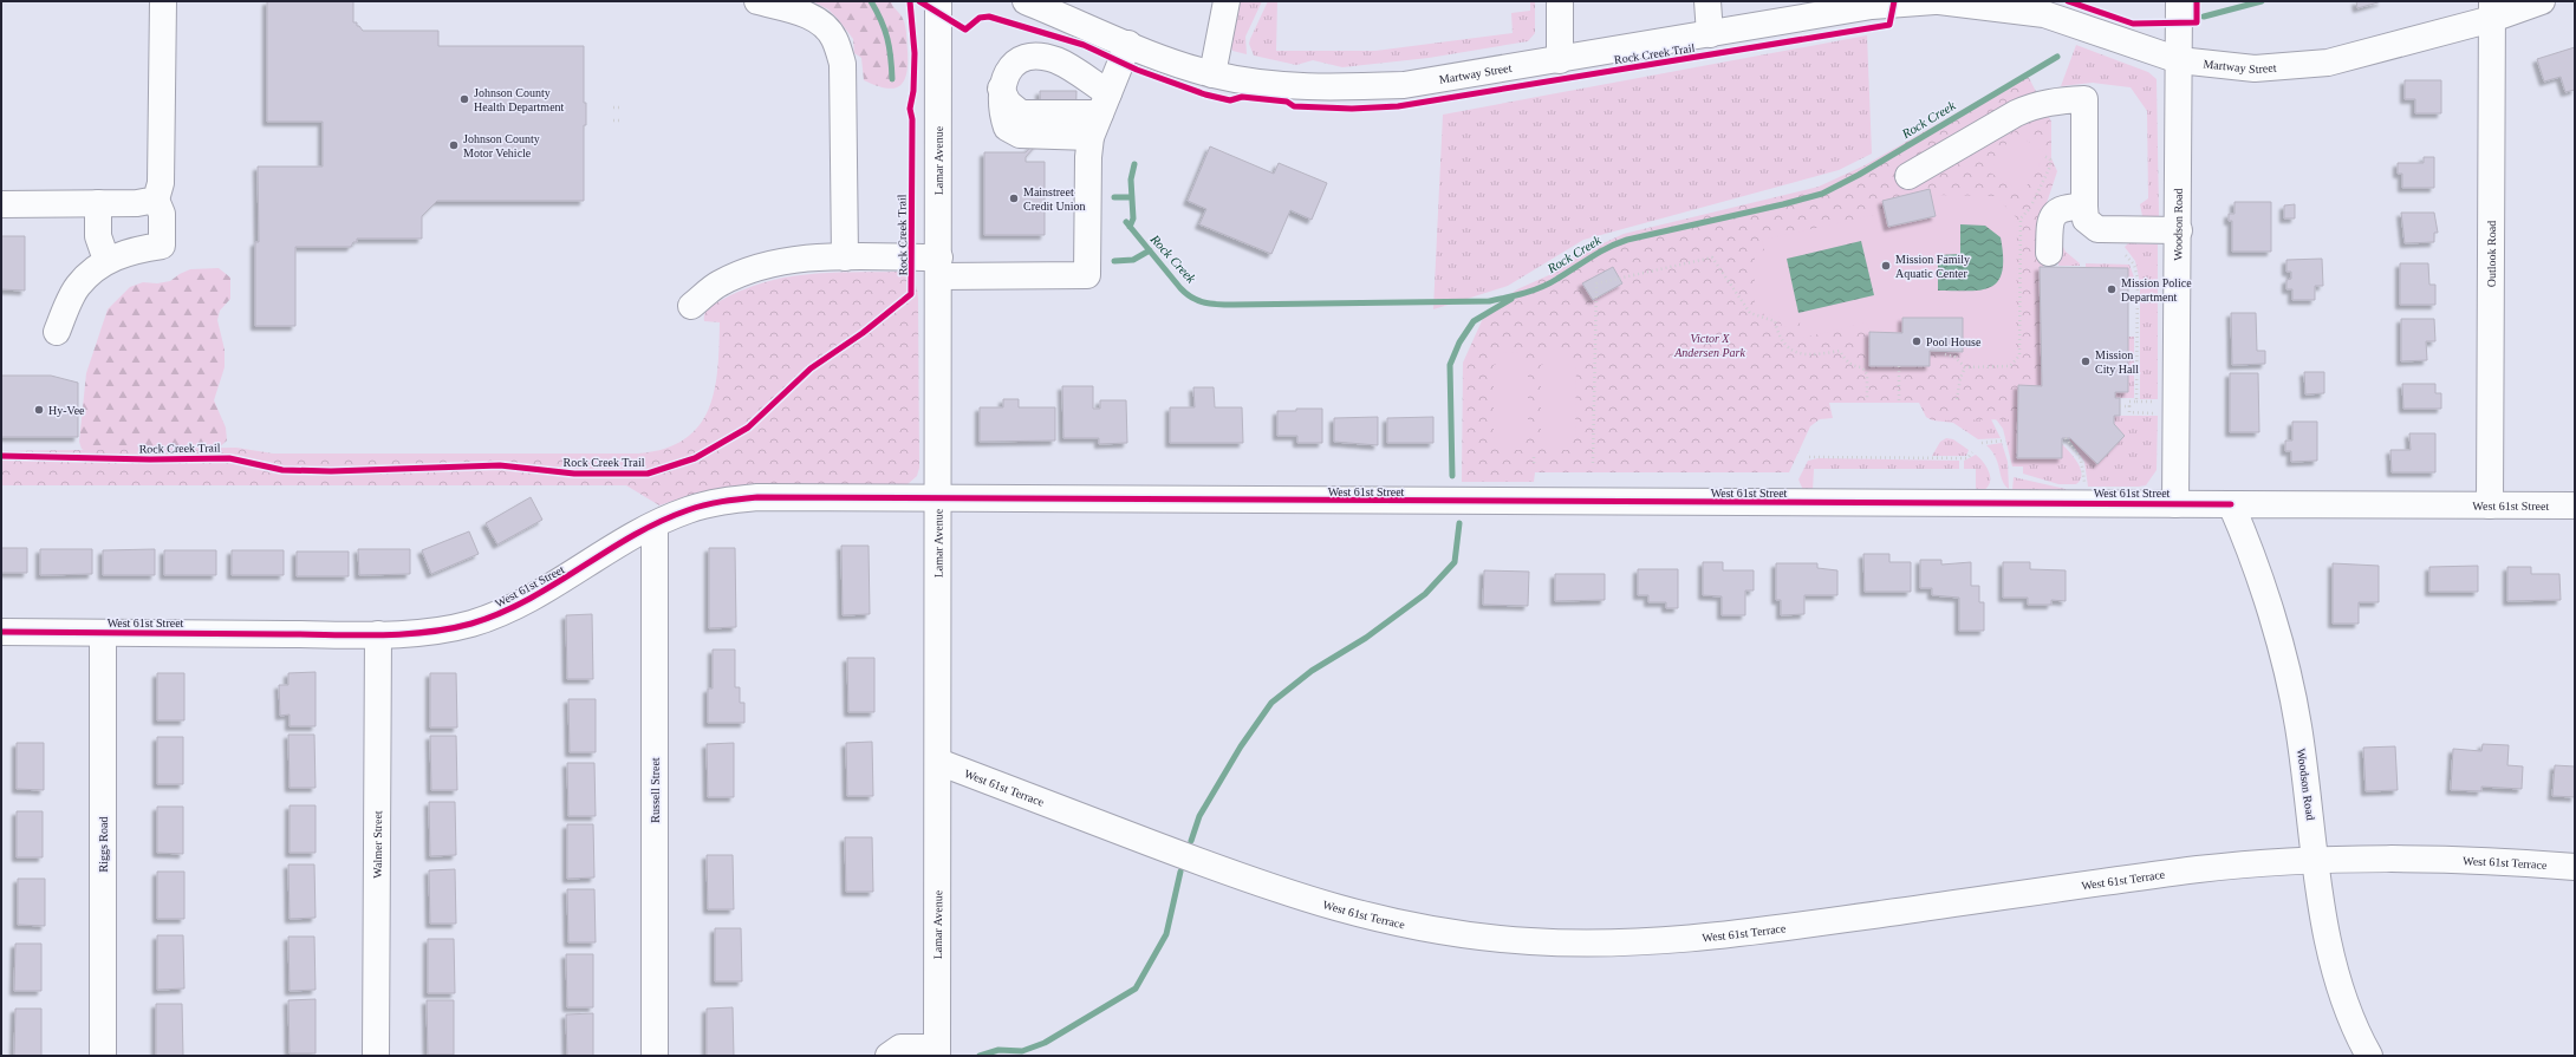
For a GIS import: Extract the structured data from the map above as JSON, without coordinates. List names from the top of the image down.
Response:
{
  "streets": {
    "street": [
      "Martway Street",
      "Lamar Avenue",
      "Woodson Road",
      "Outlook Road",
      "West 61st Street",
      "West 61st Terrace",
      "Russell Street",
      "Riggs Road",
      "Walmer Street"
    ],
    "cycle path": ["Rock Creek Trail"]
  },
  "crossings": [
    ["Martway Street", "Woodson Road"],
    ["Martway Street", "Outlook Road"],
    ["Lamar Avenue", "West 61st Street"],
    ["Lamar Avenue", "West 61st Terrace"],
    ["Woodson Road", "West 61st Street"],
    ["Woodson Road", "West 61st Terrace"],
    ["Outlook Road", "West 61st Street"],
    ["West 61st Street", "Russell Street"],
    ["West 61st Street", "Riggs Road"],
    ["West 61st Street", "Walmer Street"]
  ],
  "water": ["Rock Creek"],
  "parks": ["Victor X Andersen Park"],
  "places": [
    "Johnson County Health Department",
    "Johnson County Motor Vehicle",
    "Mainstreet Credit Union",
    "Mission Family Aquatic Center",
    "Mission Police Department",
    "Pool House",
    "Mission City Hall",
    "Hy-Vee"
  ]
}
